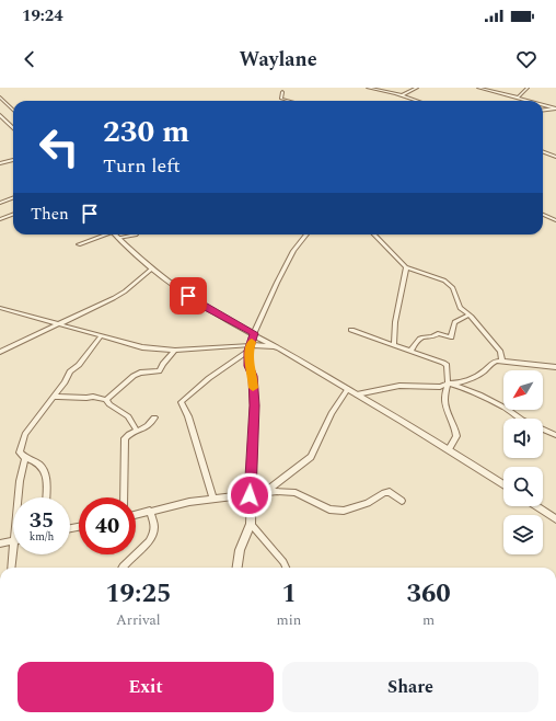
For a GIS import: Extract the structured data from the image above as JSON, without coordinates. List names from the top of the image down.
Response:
{
  "north": "bottom left",
  "page": {
    "status": "19:24",
    "header": "Waylane",
    "turn": ["230 m", "Turn left"],
    "then": "Then",
    "speed": "35 km/h",
    "limit": "40",
    "eta": [
      "19:25",
      "Arrival",
      "1",
      "min",
      "360",
      "m"
    ],
    "buttons": ["Exit", "Share"]
  }
}
